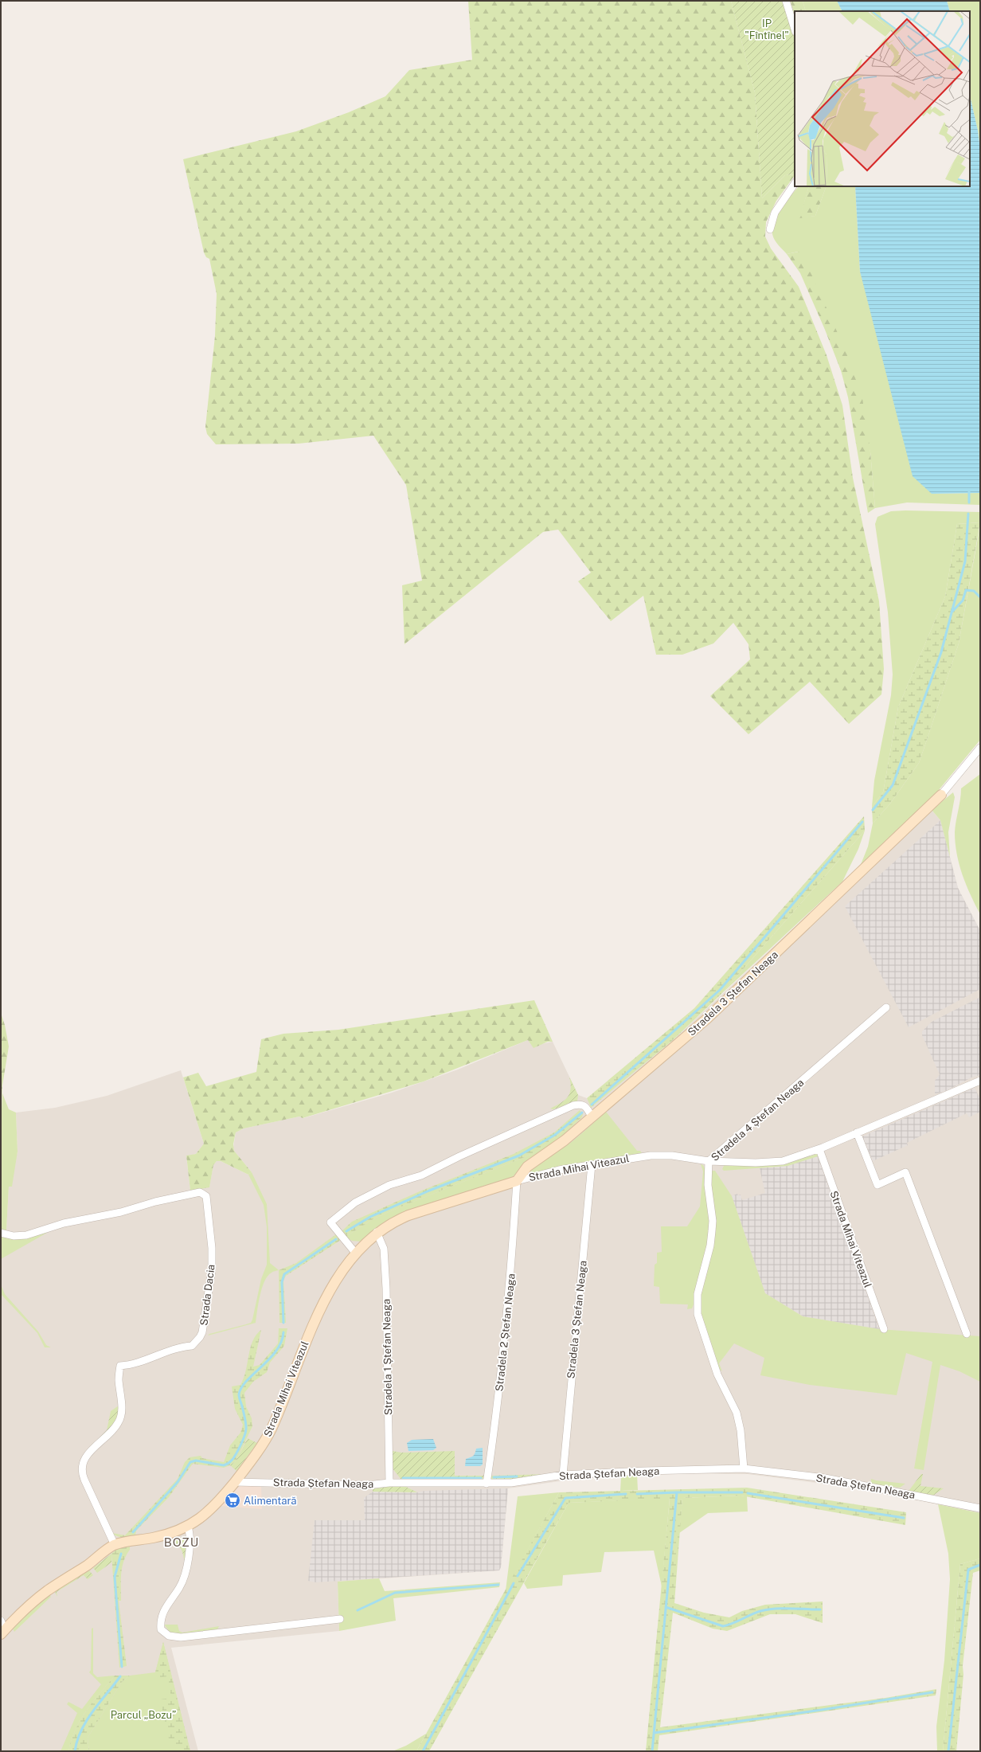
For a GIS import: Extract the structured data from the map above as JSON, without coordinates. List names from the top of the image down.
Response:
{
  "streets": {
    "street": [
      "Stradela 3 Ștefan Neaga",
      "Stradela 4 Ștefan Neaga",
      "Strada Mihai Viteazul",
      "Strada Dacia",
      "Stradela 2 Ștefan Neaga",
      "Stradela 1 Ștefan Neaga",
      "Strada Ștefan Neaga"
    ]
  },
  "crossings": [
    ["Stradela 3 Ștefan Neaga", "Strada Mihai Viteazul"],
    ["Stradela 3 Ștefan Neaga", "Stradela 2 Ștefan Neaga"],
    ["Stradela 3 Ștefan Neaga", "Strada Ștefan Neaga"],
    ["Stradela 4 Ștefan Neaga", "Strada Mihai Viteazul"],
    ["Stradela 4 Ștefan Neaga", "Strada Ștefan Neaga"],
    ["Strada Mihai Viteazul", "Strada Dacia"],
    ["Strada Mihai Viteazul", "Stradela 2 Ștefan Neaga"],
    ["Strada Mihai Viteazul", "Stradela 1 Ștefan Neaga"],
    ["Strada Mihai Viteazul", "Strada Ștefan Neaga"],
    ["Stradela 2 Ștefan Neaga", "Strada Ștefan Neaga"],
    ["Stradela 1 Ștefan Neaga", "Strada Ștefan Neaga"]
  ],
  "districts": ["BOZU"],
  "parks": ["IP \"Fîntînel\"", "Parcul „Bozu”"],
  "places": {
    "supermarket": ["Alimentară"]
  }
}
